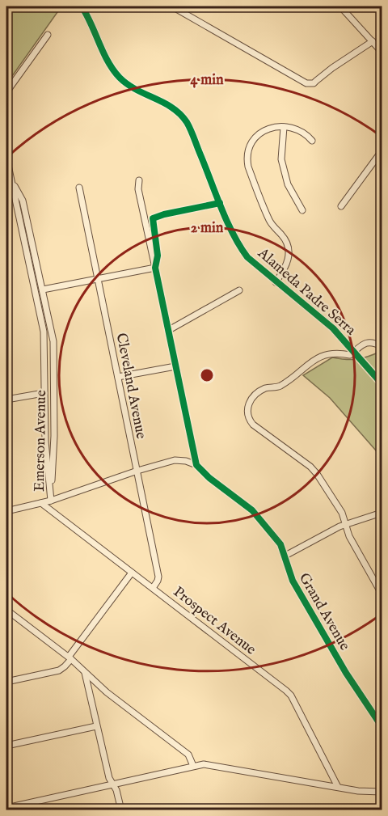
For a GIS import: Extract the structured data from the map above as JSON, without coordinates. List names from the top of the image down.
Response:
{
  "streets": {
    "street": [
      "Alameda Padre Serra",
      "Cleveland Avenue",
      "Emerson Avenue",
      "Grand Avenue",
      "Prospect Avenue"
    ]
  },
  "crossings": [
    ["Cleveland Avenue", "Prospect Avenue"]
  ],
  "rings": ["4 min", "2 min"]
}
